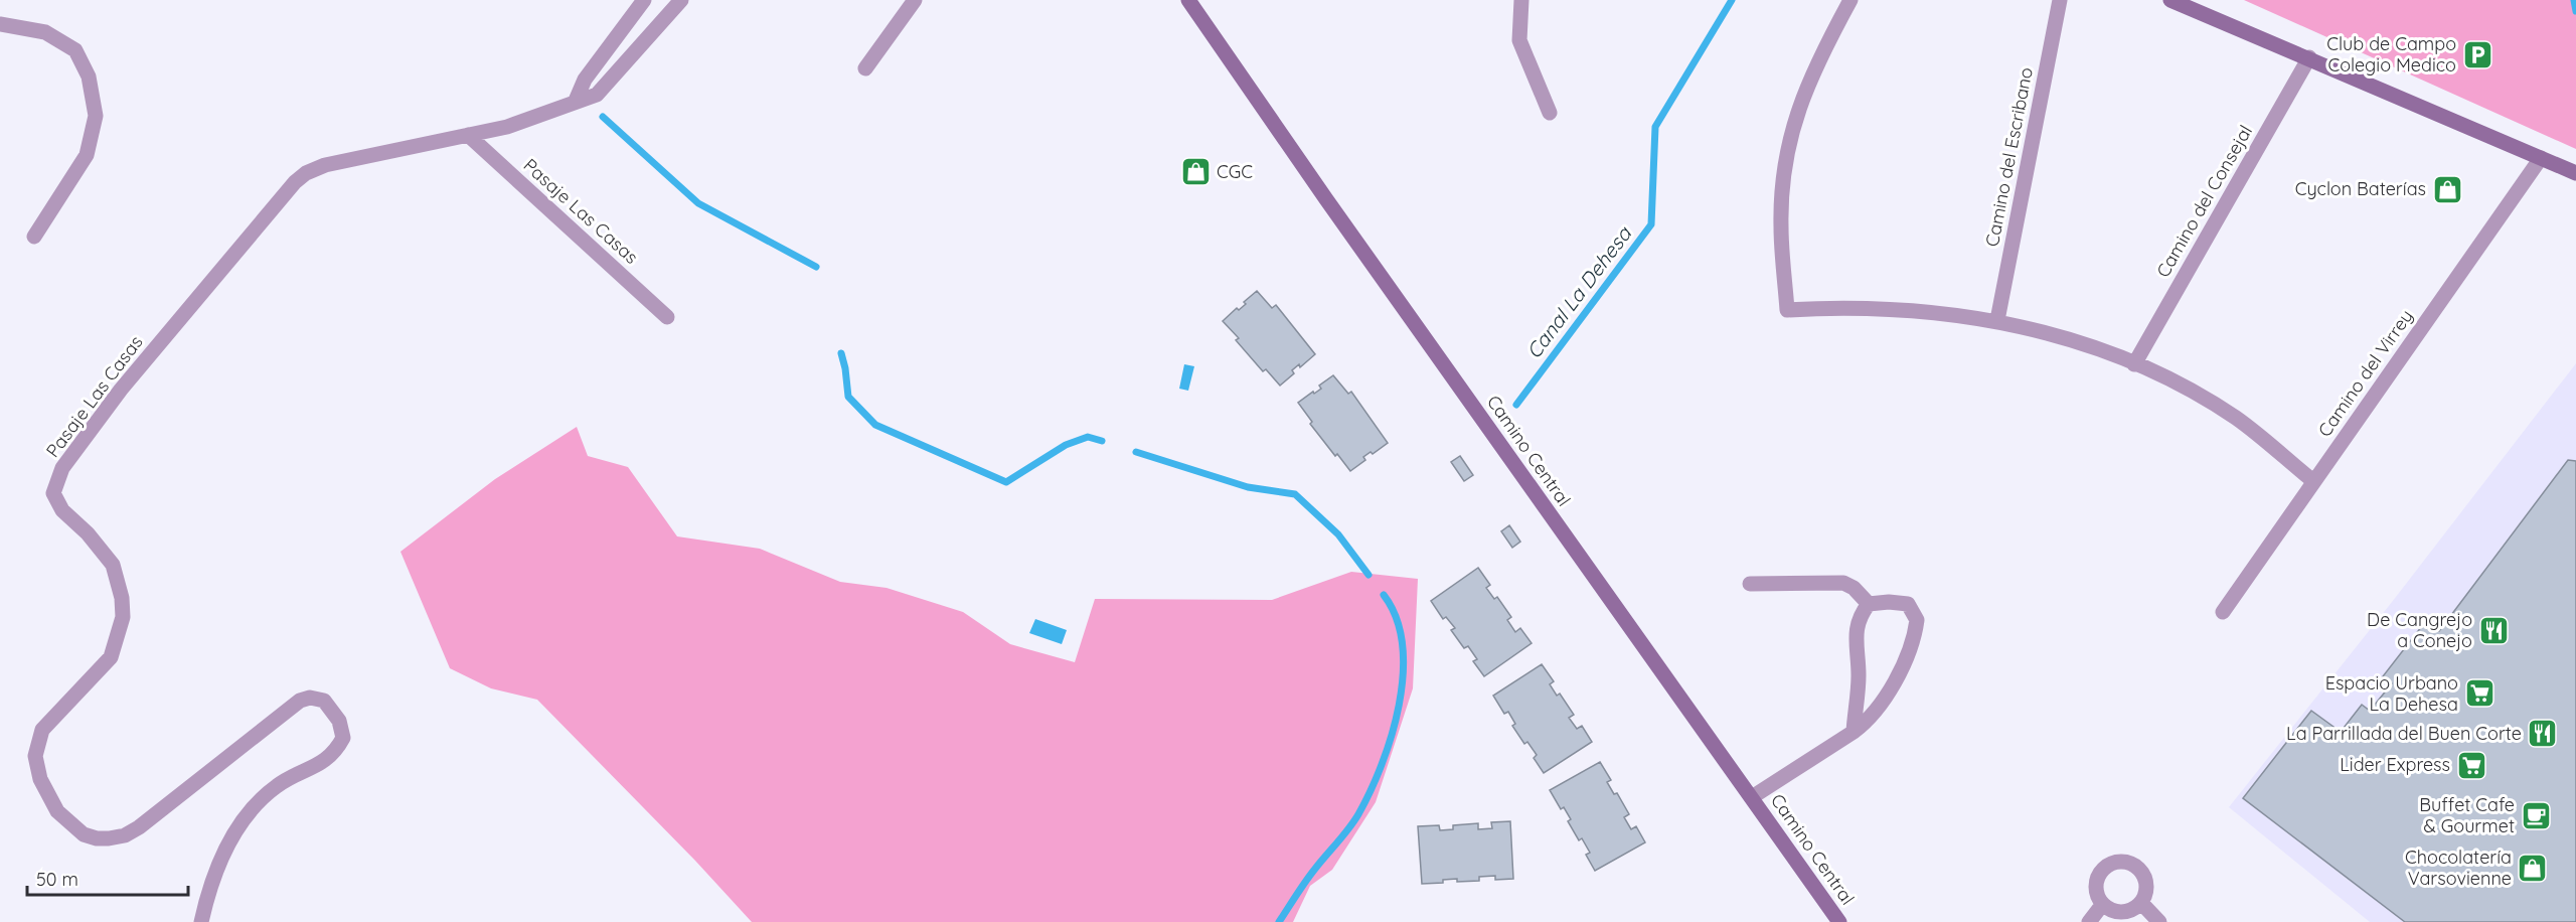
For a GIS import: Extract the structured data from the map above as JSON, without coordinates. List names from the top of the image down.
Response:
{
  "streets": {
    "main road": ["Camino Central"],
    "street": [
      "Camino del Escribano",
      "Camino del Consejal",
      "Pasaje Las Casas",
      "Camino del Virrey"
    ]
  },
  "water": ["Canal La Dehesa"],
  "places": {
    "parking": ["Club de Campo Colegio Medico"],
    "shop": ["CGC", "Cyclon Baterías", "Chocolatería Varsovienne"],
    "restaurant": ["De Cangrejo a Conejo", "La Parrillada del Buen Corte"],
    "supermarket": ["Espacio Urbano La Dehesa", "Lider Express"],
    "cafe": ["Buffet Cafe & Gourmet"]
  },
  "scale_bar": "50 m"
}
